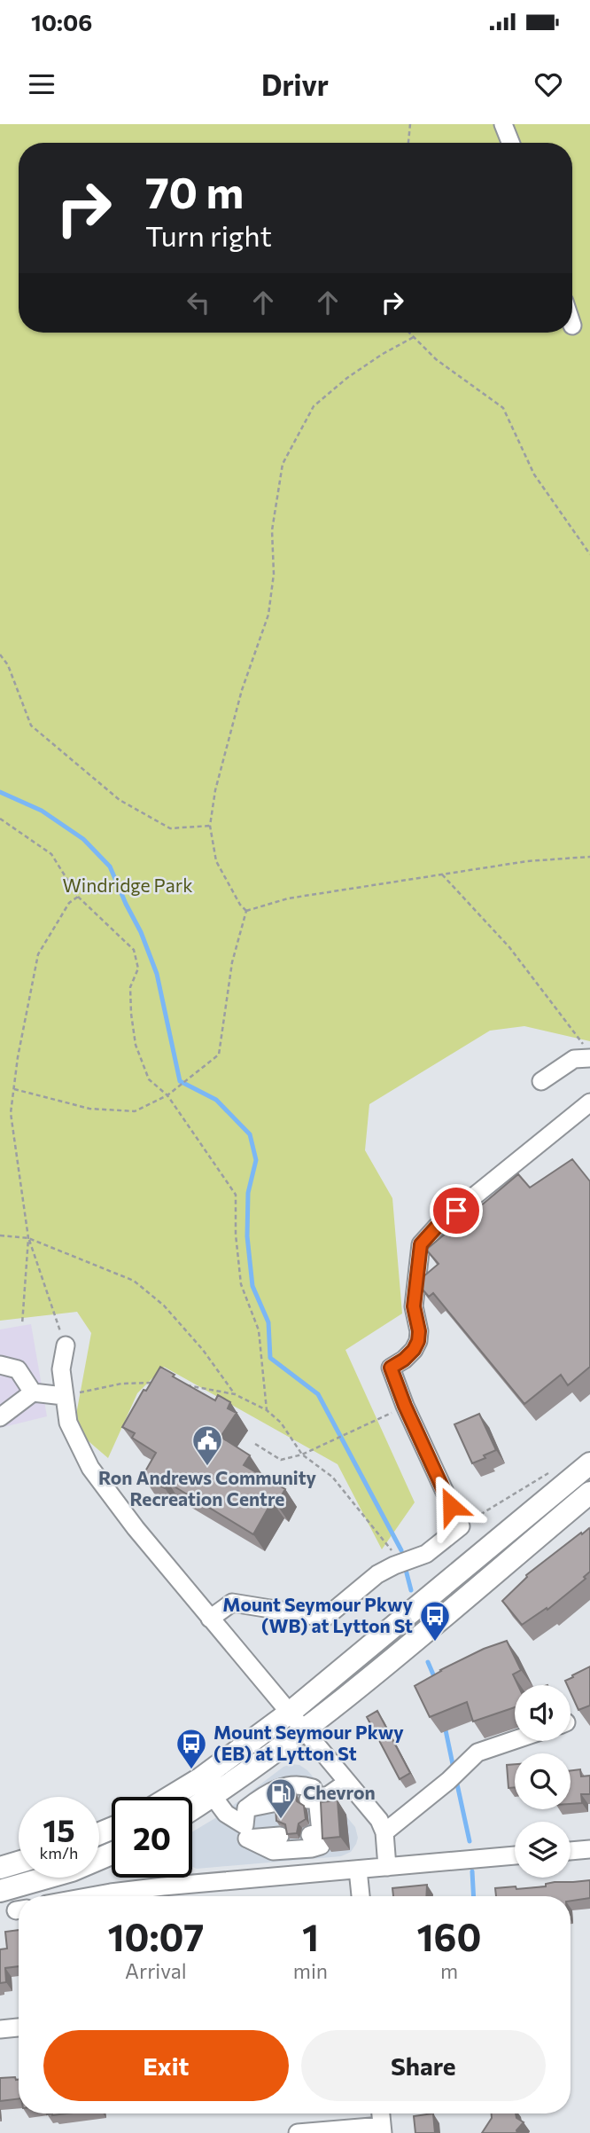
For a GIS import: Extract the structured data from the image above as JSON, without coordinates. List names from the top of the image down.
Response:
{
  "parks": ["Windridge Park"],
  "places": {
    "public building": ["Ron Andrews Community Recreation Centre"],
    "bus stop": ["Mount Seymour Pkwy (WB) at Lytton St", "Mount Seymour Pkwy (EB) at Lytton St"],
    "fuel station": ["Chevron"]
  },
  "page": {
    "status": "10:06",
    "header": "Drivr",
    "turn": ["70 m", "Turn right"],
    "speed": "15 km/h",
    "limit": "20",
    "eta": [
      "10:07",
      "Arrival",
      "1",
      "min",
      "160",
      "m"
    ],
    "buttons": ["Exit", "Share"]
  }
}
